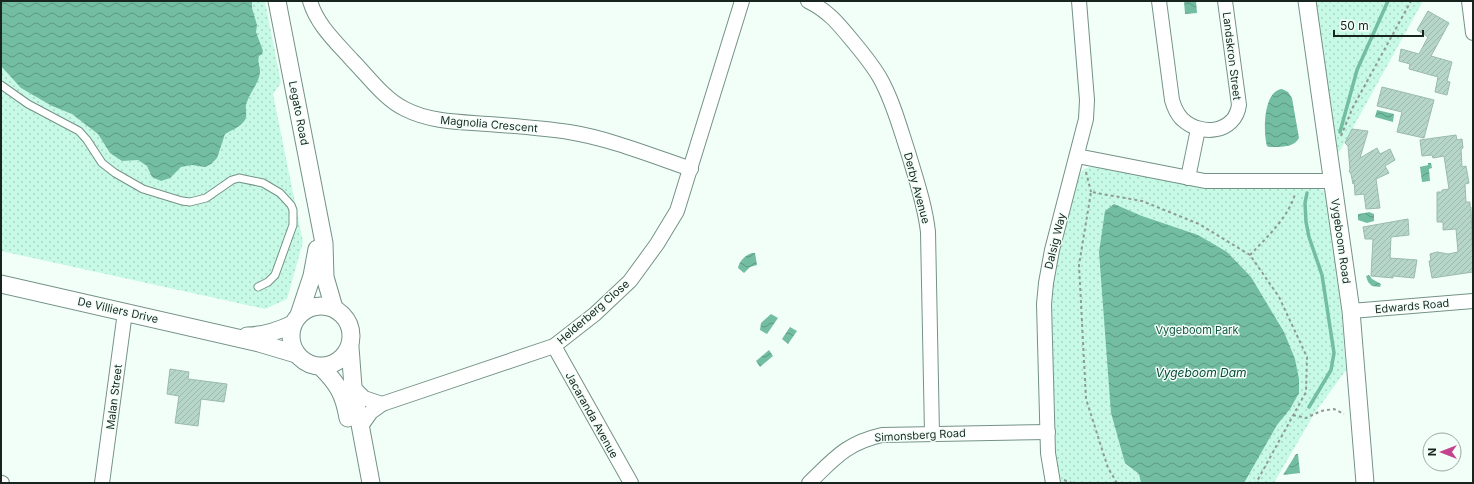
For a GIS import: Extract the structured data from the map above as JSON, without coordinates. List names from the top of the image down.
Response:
{
  "streets": {
    "street": [
      "Landskron Street",
      "Legato Road",
      "Magnolia Crescent",
      "Derby Avenue",
      "Dalsig Way",
      "Vygeboom Road",
      "Edwards Road",
      "De Villiers Drive",
      "Helderberg Close",
      "Malan Street",
      "Jacaranda Avenue",
      "Simonsberg Road"
    ]
  },
  "crossings": [
    ["Legato Road", "De Villiers Drive"],
    ["Magnolia Crescent", "Helderberg Close"],
    ["Derby Avenue", "Simonsberg Road"],
    ["Dalsig Way", "Simonsberg Road"],
    ["Vygeboom Road", "Edwards Road"],
    ["De Villiers Drive", "Malan Street"],
    ["Helderberg Close", "Jacaranda Avenue"]
  ],
  "water": ["Vygeboom Dam"],
  "parks": ["Vygeboom Park"],
  "scale_bar": "50 m",
  "north": "left"
}
